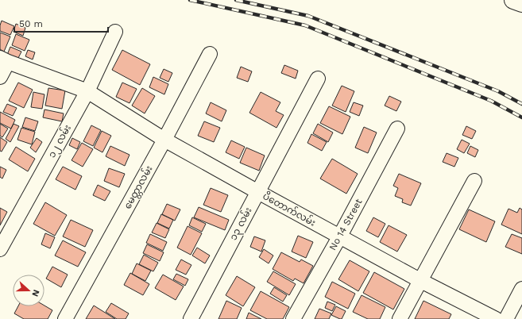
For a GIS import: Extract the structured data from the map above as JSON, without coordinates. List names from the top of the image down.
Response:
{
  "streets": {
    "street": [
      "၁၂ လမ်း",
      "မေတ္တာလမ်း",
      "ပိတောက်လမ်း",
      "၁၃ လမ်း",
      "No 14 Street"
    ]
  },
  "crossings": [
    ["၁၂ လမ်း", "ပိတောက်လမ်း"],
    ["မေတ္တာလမ်း", "ပိတောက်လမ်း"],
    ["ပိတောက်လမ်း", "၁၃ လမ်း"],
    ["ပိတောက်လမ်း", "No 14 Street"]
  ],
  "scale_bar": "50 m",
  "north": "right"
}
